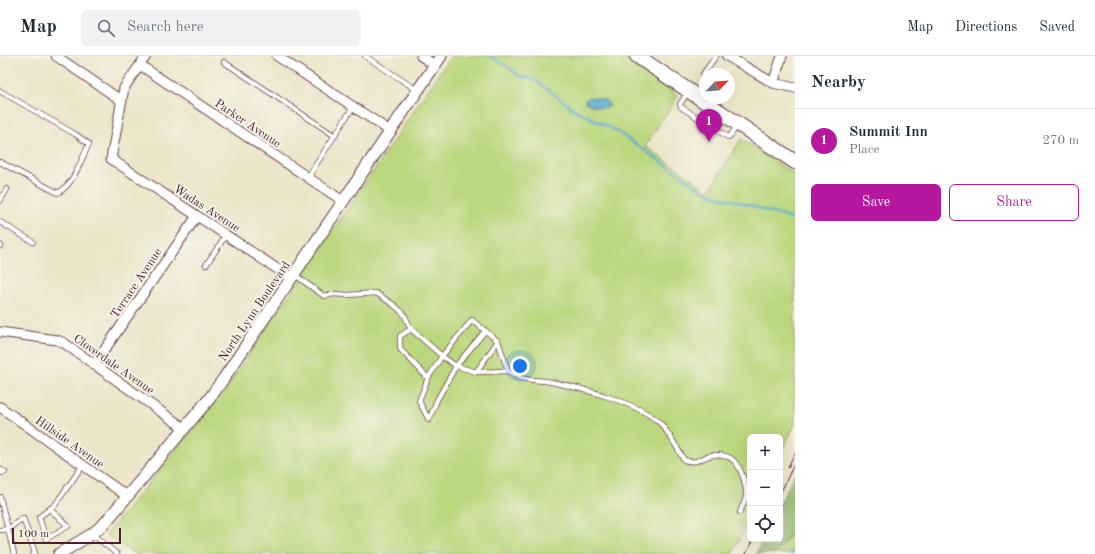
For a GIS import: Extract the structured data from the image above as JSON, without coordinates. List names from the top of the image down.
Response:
{
  "streets": {
    "street": [
      "Parker Avenue",
      "Wadas Avenue",
      "Terrace Avenue",
      "North Lynn Boulevard",
      "Cloverdale Avenue",
      "Hillside Avenue"
    ]
  },
  "crossings": [
    ["Parker Avenue", "North Lynn Boulevard"],
    ["Wadas Avenue", "Terrace Avenue"],
    ["Wadas Avenue", "North Lynn Boulevard"],
    ["Terrace Avenue", "Cloverdale Avenue"],
    ["North Lynn Boulevard", "Cloverdale Avenue"],
    ["North Lynn Boulevard", "Hillside Avenue"]
  ],
  "scale_bar": "100 m",
  "north": "top right",
  "page": {
    "header": "Map",
    "search": "Search here",
    "nav": ["Map", "Directions", "Saved"],
    "heading": "Nearby",
    "list": [
      {
        "mark": "1",
        "name": "Summit Inn",
        "note": "Place",
        "value": "270 m"
      }
    ],
    "pins": "1",
    "buttons": ["Save", "Share"],
    "map_buttons": ["+", "−"],
    "scale": "100 m"
  }
}
